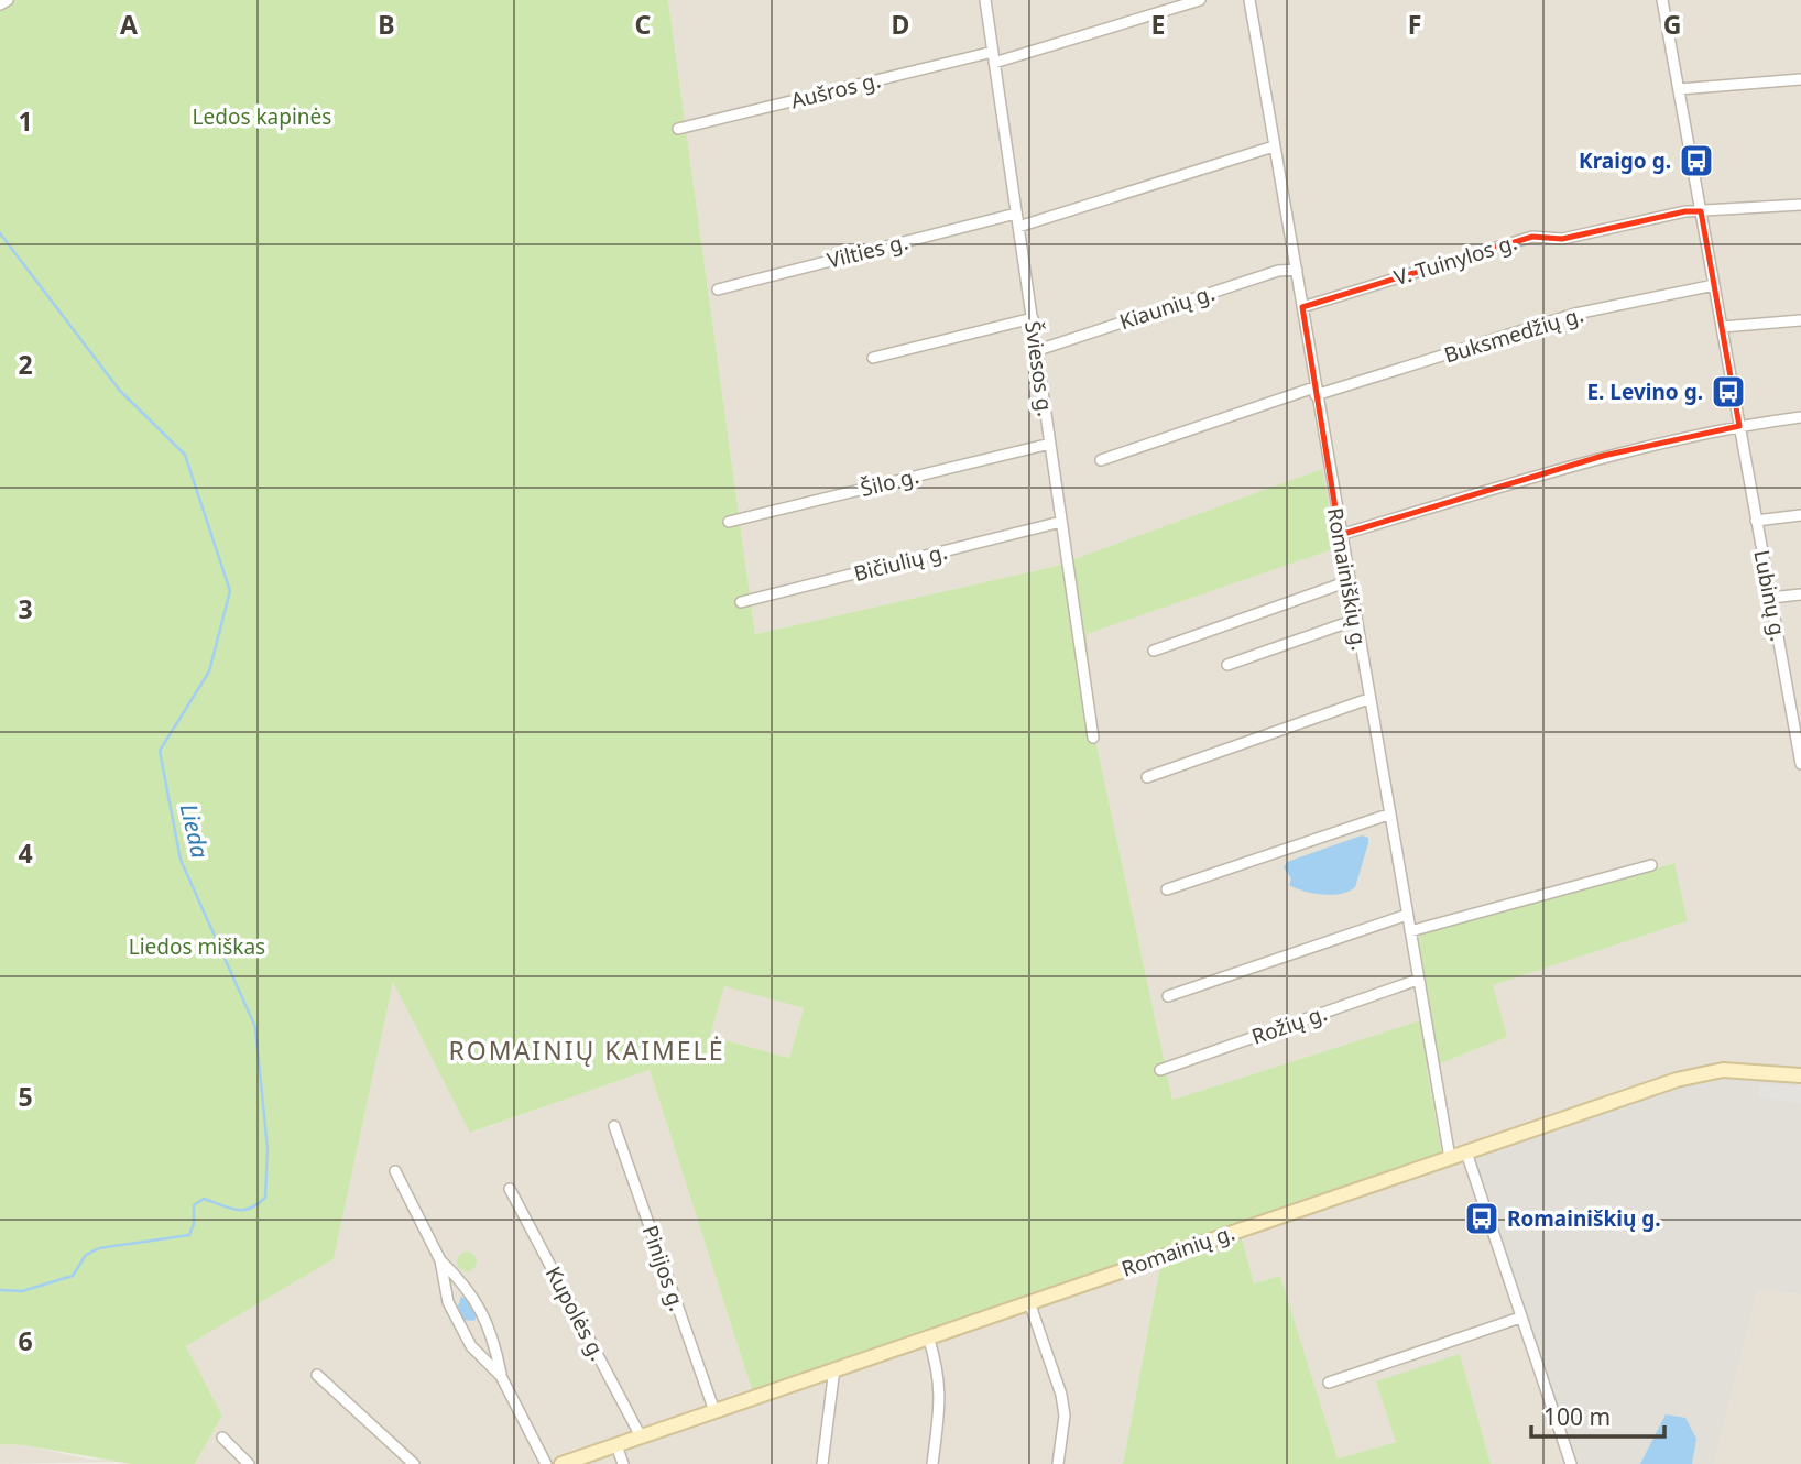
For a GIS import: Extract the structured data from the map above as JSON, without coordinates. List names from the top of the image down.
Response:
{
  "streets": {
    "main road": ["Romainių g."],
    "street": [
      "Aušros g.",
      "Vilties g.",
      "V. Tuinylos g.",
      "Kiaunių g.",
      "Buksmedžių g.",
      "Šviesos g.",
      "Šilo g.",
      "Bičiulių g.",
      "Romainiškių g.",
      "Lubinų g.",
      "Rožių g.",
      "Pinijos g.",
      "Kupolės g."
    ]
  },
  "crossings": [
    ["Aušros g.", "Šviesos g."],
    ["Vilties g.", "Šviesos g."],
    ["V. Tuinylos g.", "Romainiškių g."],
    ["V. Tuinylos g.", "Lubinų g."],
    ["Kiaunių g.", "Šviesos g."],
    ["Kiaunių g.", "Romainiškių g."],
    ["Buksmedžių g.", "Romainiškių g."],
    ["Buksmedžių g.", "Lubinų g."],
    ["Šviesos g.", "Šilo g."],
    ["Šviesos g.", "Bičiulių g."],
    ["Romainiškių g.", "Rožių g."],
    ["Romainiškių g.", "Romainių g."],
    ["Romainių g.", "Pinijos g."],
    ["Romainių g.", "Kupolės g."]
  ],
  "districts": ["ROMAINIŲ KAIMELĖ"],
  "water": ["Lieda"],
  "parks": ["Ledos kapinės", "Liedos miškas"],
  "places": {
    "bus stop": ["Kraigo g.", "E. Levino g.", "Romainiškių g."]
  },
  "scale_bar": "100 m",
  "grid": {
    "columns": [
      "A",
      "B",
      "C",
      "D",
      "E",
      "F",
      "G"
    ],
    "rows": [
      "1",
      "2",
      "3",
      "4",
      "5",
      "6"
    ]
  }
}
